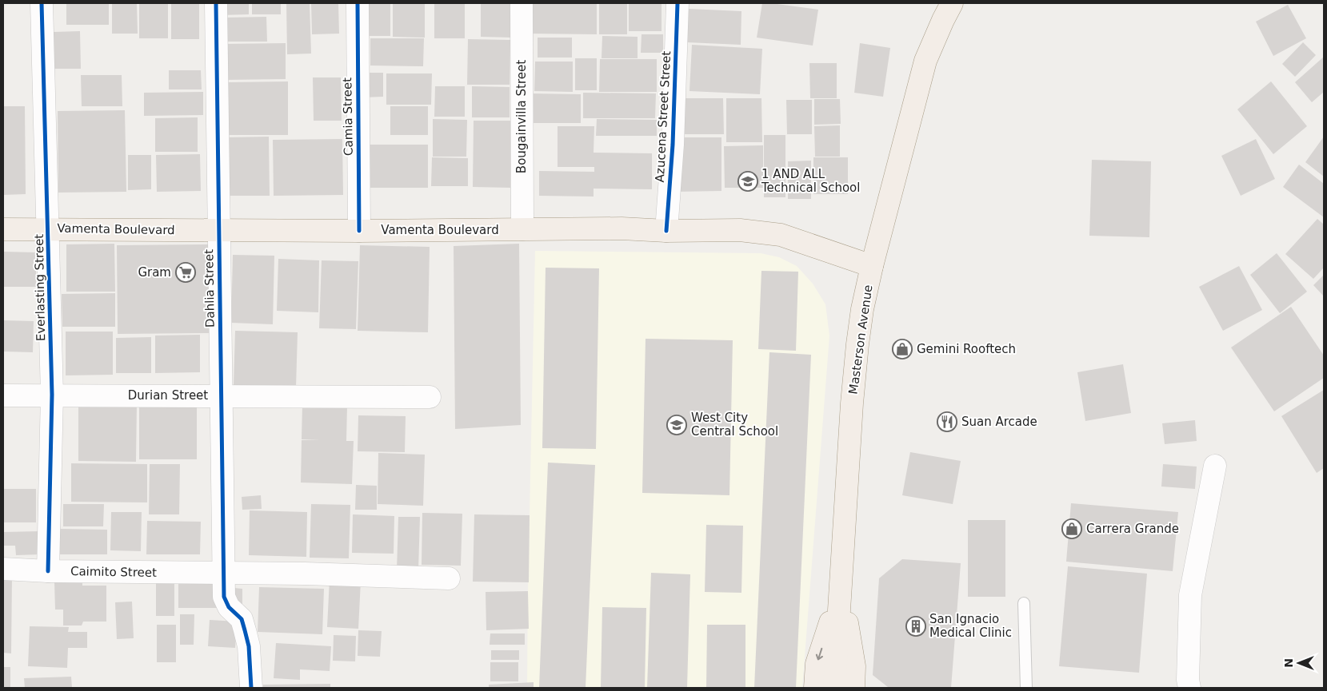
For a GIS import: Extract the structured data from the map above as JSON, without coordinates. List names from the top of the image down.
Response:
{
  "streets": {
    "main road": ["Vamenta Boulevard", "Masterson Avenue"],
    "street": [
      "Camia Street",
      "Bougainvilla Street",
      "Azucena Street Street",
      "Everlasting Street",
      "Dahlia Street",
      "Durian Street",
      "Caimito Street"
    ]
  },
  "crossings": [
    ["Camia Street", "Vamenta Boulevard"],
    ["Bougainvilla Street", "Vamenta Boulevard"],
    ["Azucena Street Street", "Vamenta Boulevard"],
    ["Vamenta Boulevard", "Everlasting Street"],
    ["Vamenta Boulevard", "Dahlia Street"],
    ["Vamenta Boulevard", "Masterson Avenue"],
    ["Everlasting Street", "Durian Street"],
    ["Everlasting Street", "Caimito Street"],
    ["Dahlia Street", "Durian Street"],
    ["Dahlia Street", "Caimito Street"]
  ],
  "places": {
    "school or university": ["1 AND ALL Technical School", "West City Central School"],
    "supermarket": ["Gram"],
    "shop": ["Gemini Rooftech", "Carrera Grande"],
    "restaurant": ["Suan Arcade"],
    "building": ["San Ignacio Medical Clinic"]
  },
  "north": "left"
}
